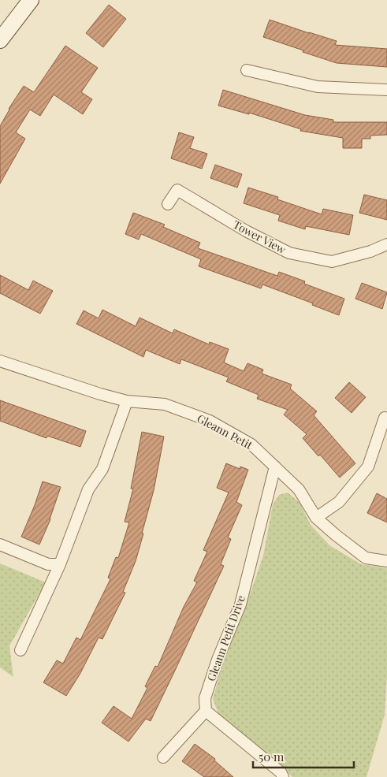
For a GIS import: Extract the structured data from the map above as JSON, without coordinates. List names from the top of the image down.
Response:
{
  "streets": {
    "street": ["Tower View", "Gleann Petit", "Gleann Petit Drive"]
  },
  "crossings": [
    ["Gleann Petit", "Gleann Petit Drive"]
  ],
  "scale_bar": "50 m"
}
